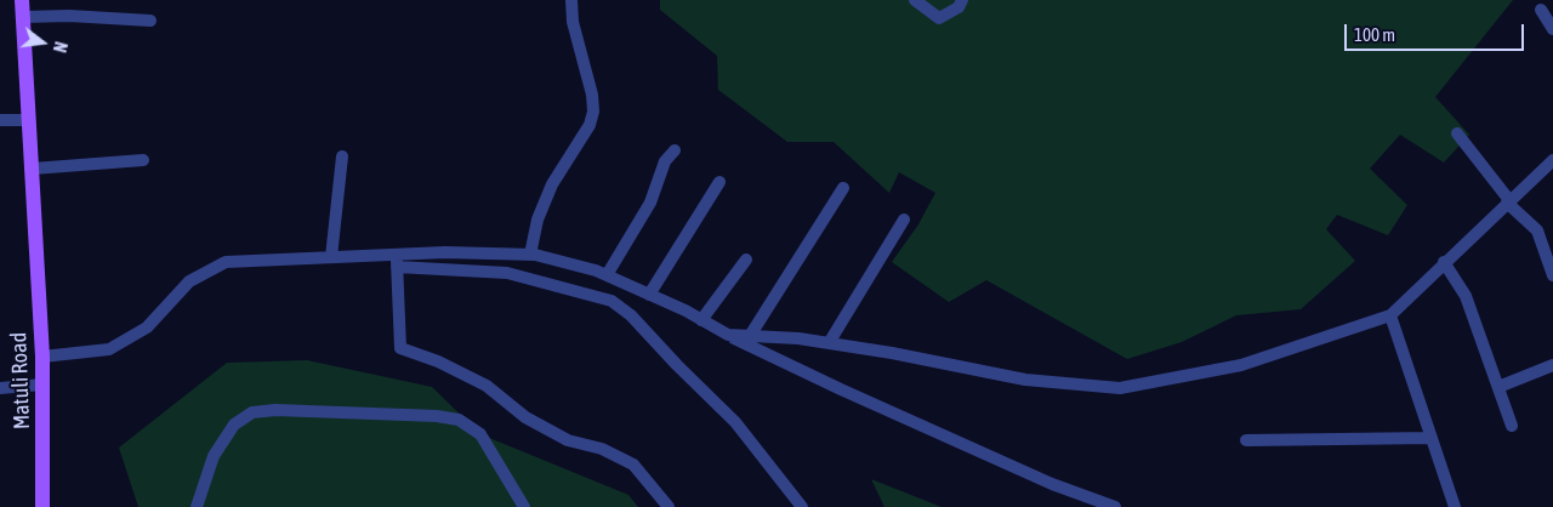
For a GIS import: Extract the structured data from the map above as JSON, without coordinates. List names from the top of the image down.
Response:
{
  "streets": {
    "main road": ["Matuli Road"]
  },
  "scale_bar": "100 m",
  "north": "right"
}
